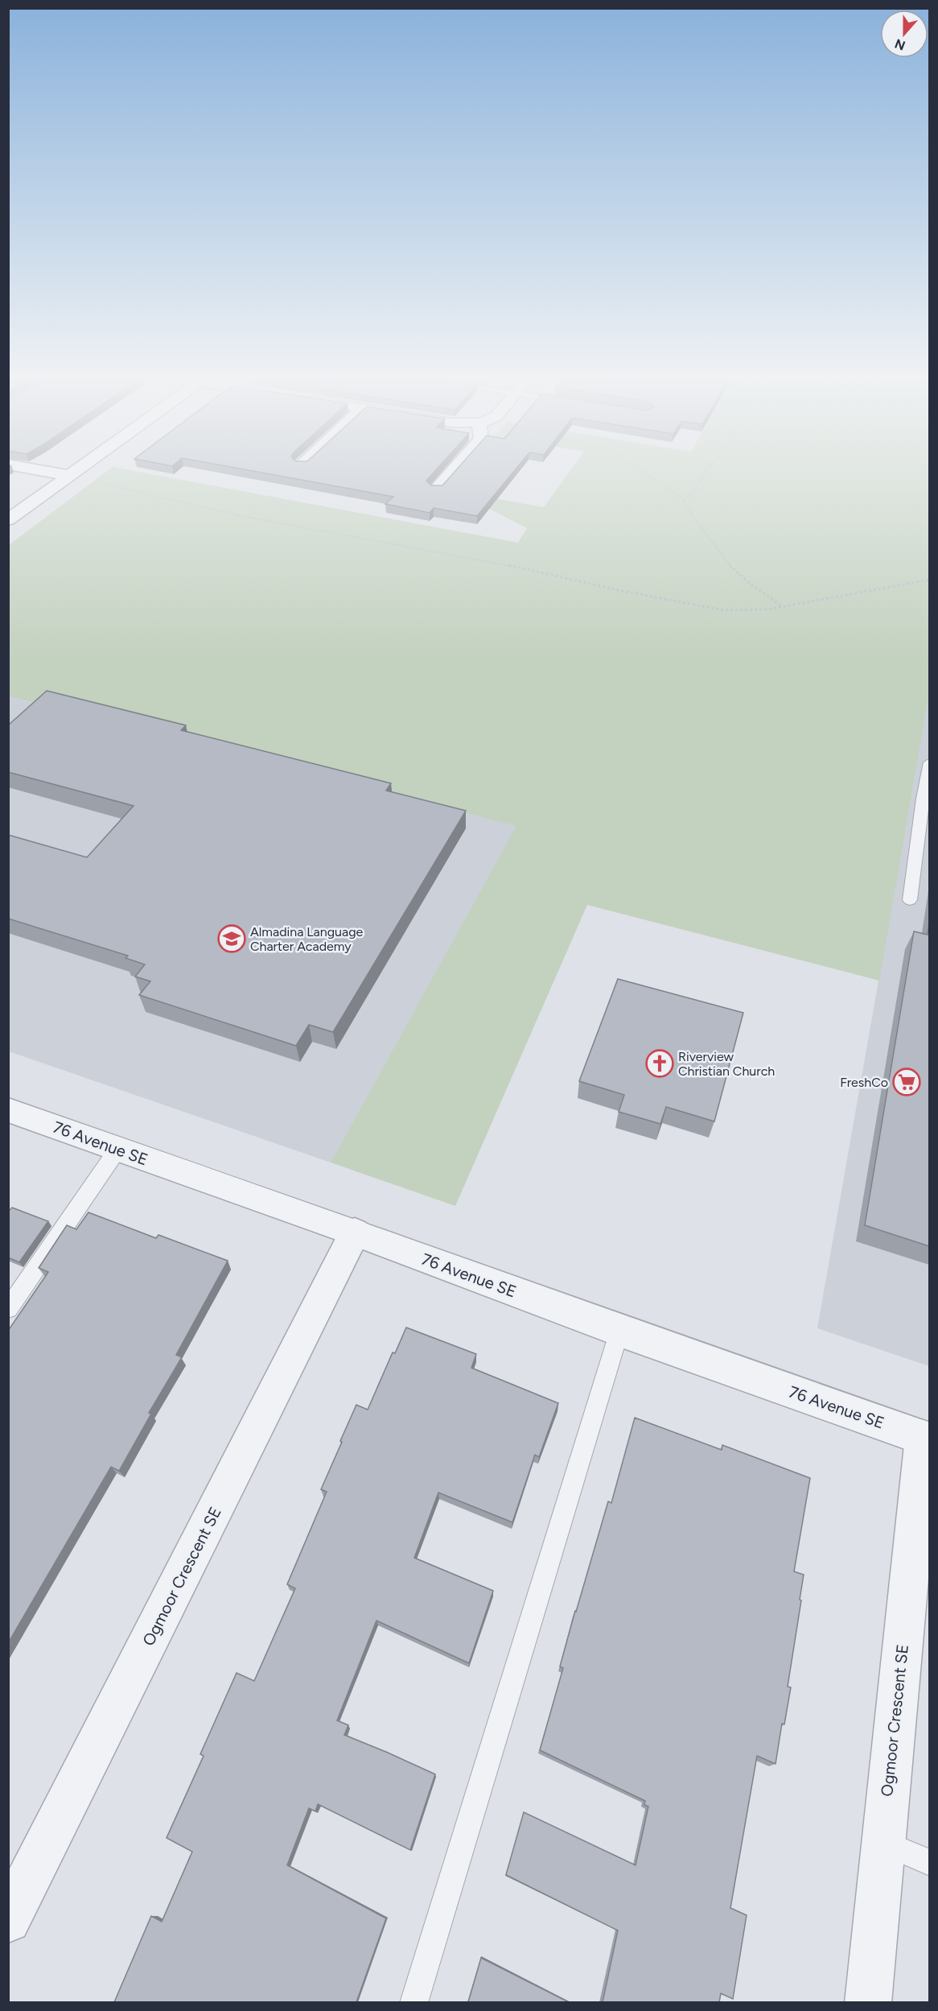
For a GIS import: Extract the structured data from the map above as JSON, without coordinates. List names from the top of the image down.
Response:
{
  "streets": {
    "street": ["76 Avenue SE", "Ogmoor Crescent SE"]
  },
  "crossings": [
    ["76 Avenue SE", "Ogmoor Crescent SE"]
  ],
  "places": {
    "school or university": ["Almadina Language Charter Academy"],
    "church": ["Riverview Christian Church"],
    "supermarket": ["FreshCo"]
  },
  "north": "bottom"
}
